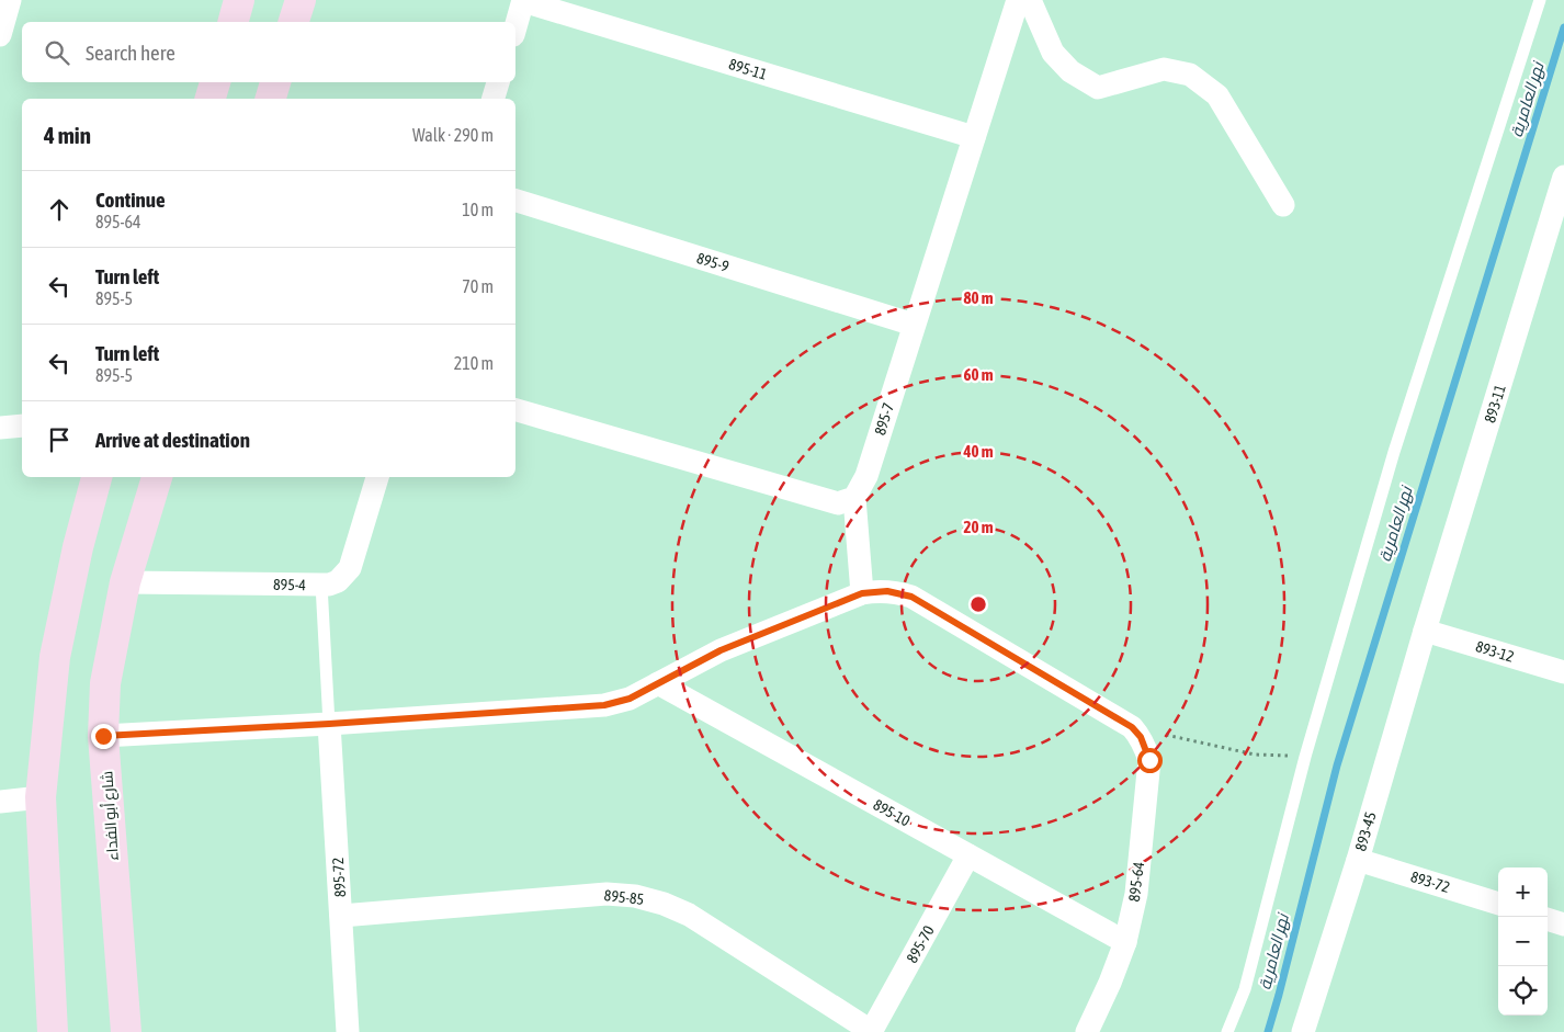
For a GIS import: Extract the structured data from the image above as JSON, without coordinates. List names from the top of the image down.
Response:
{
  "streets": {
    "main road": ["شارع أبو الفداء"],
    "street": [
      "895-11",
      "895-9",
      "893-11",
      "895-7",
      "895-4",
      "893-12",
      "895-10",
      "893-45",
      "895-72",
      "895-64",
      "893-72",
      "895-85",
      "895-70"
    ]
  },
  "crossings": [
    ["895-11", "895-7"],
    ["895-9", "895-7"],
    ["893-11", "893-12"],
    ["893-11", "893-45"],
    ["895-4", "شارع أبو الفداء"],
    ["893-12", "893-45"],
    ["895-10", "895-64"],
    ["895-10", "895-70"],
    ["893-45", "893-72"],
    ["895-72", "895-85"],
    ["895-85", "895-70"]
  ],
  "water": ["نهر العامرية"],
  "page": {
    "search": "Search here",
    "heading": ["4 min", "Walk · 290 m"],
    "list": [
      ["Continue", "895-64", "10 m"],
      ["Turn left", "895-5", "70 m"],
      ["Turn left", "895-5", "210 m"],
      "Arrive at destination"
    ],
    "map_buttons": ["+", "−"]
  },
  "rings": [
    "80 m",
    "60 m",
    "40 m",
    "20 m"
  ]
}
